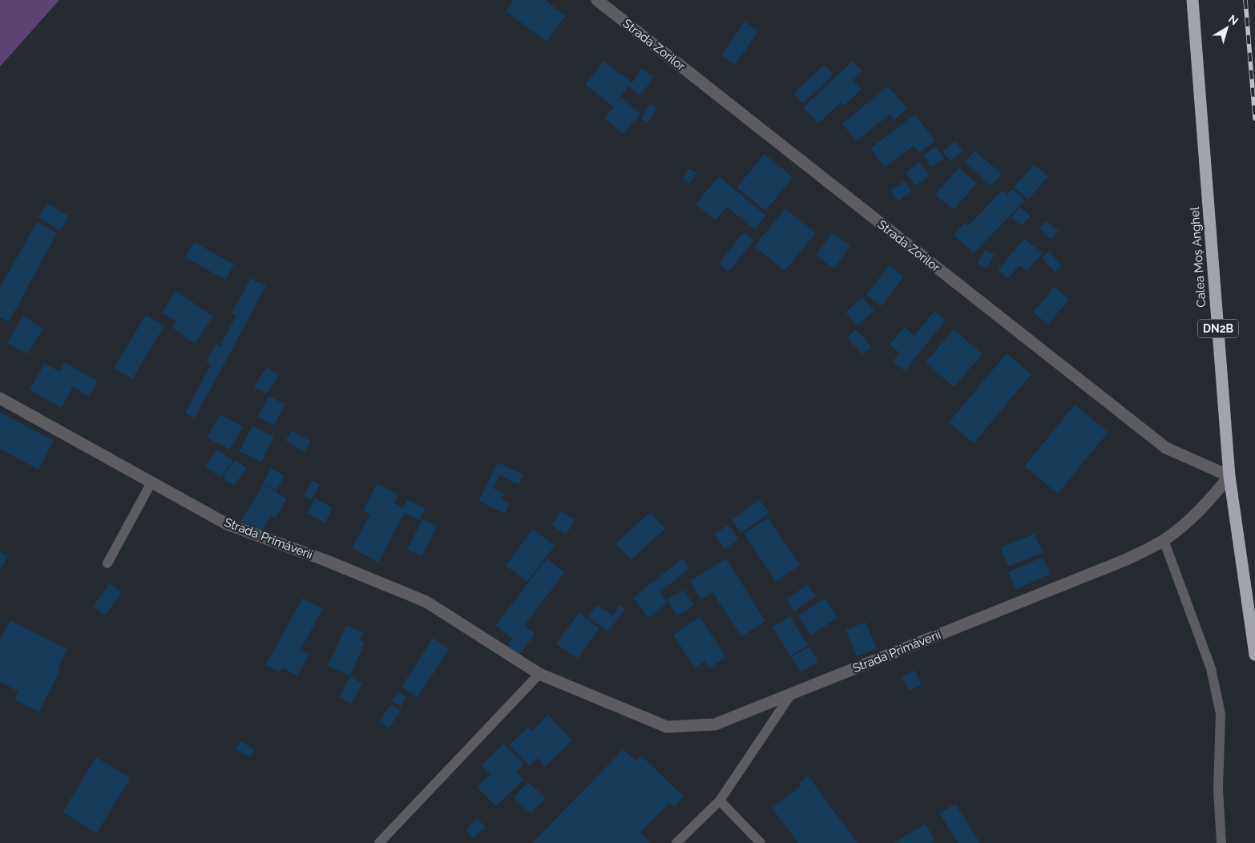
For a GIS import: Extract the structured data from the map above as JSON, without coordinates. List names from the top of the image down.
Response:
{
  "streets": {
    "highway": ["Calea Moș Anghel", "DN2B"],
    "street": ["Strada Zorilor", "Strada Primăverii"]
  },
  "crossings": [
    ["Strada Zorilor", "Calea Moș Anghel"],
    ["Strada Zorilor", "Strada Primăverii"],
    ["Calea Moș Anghel", "Strada Primăverii"]
  ],
  "north": "top right"
}
